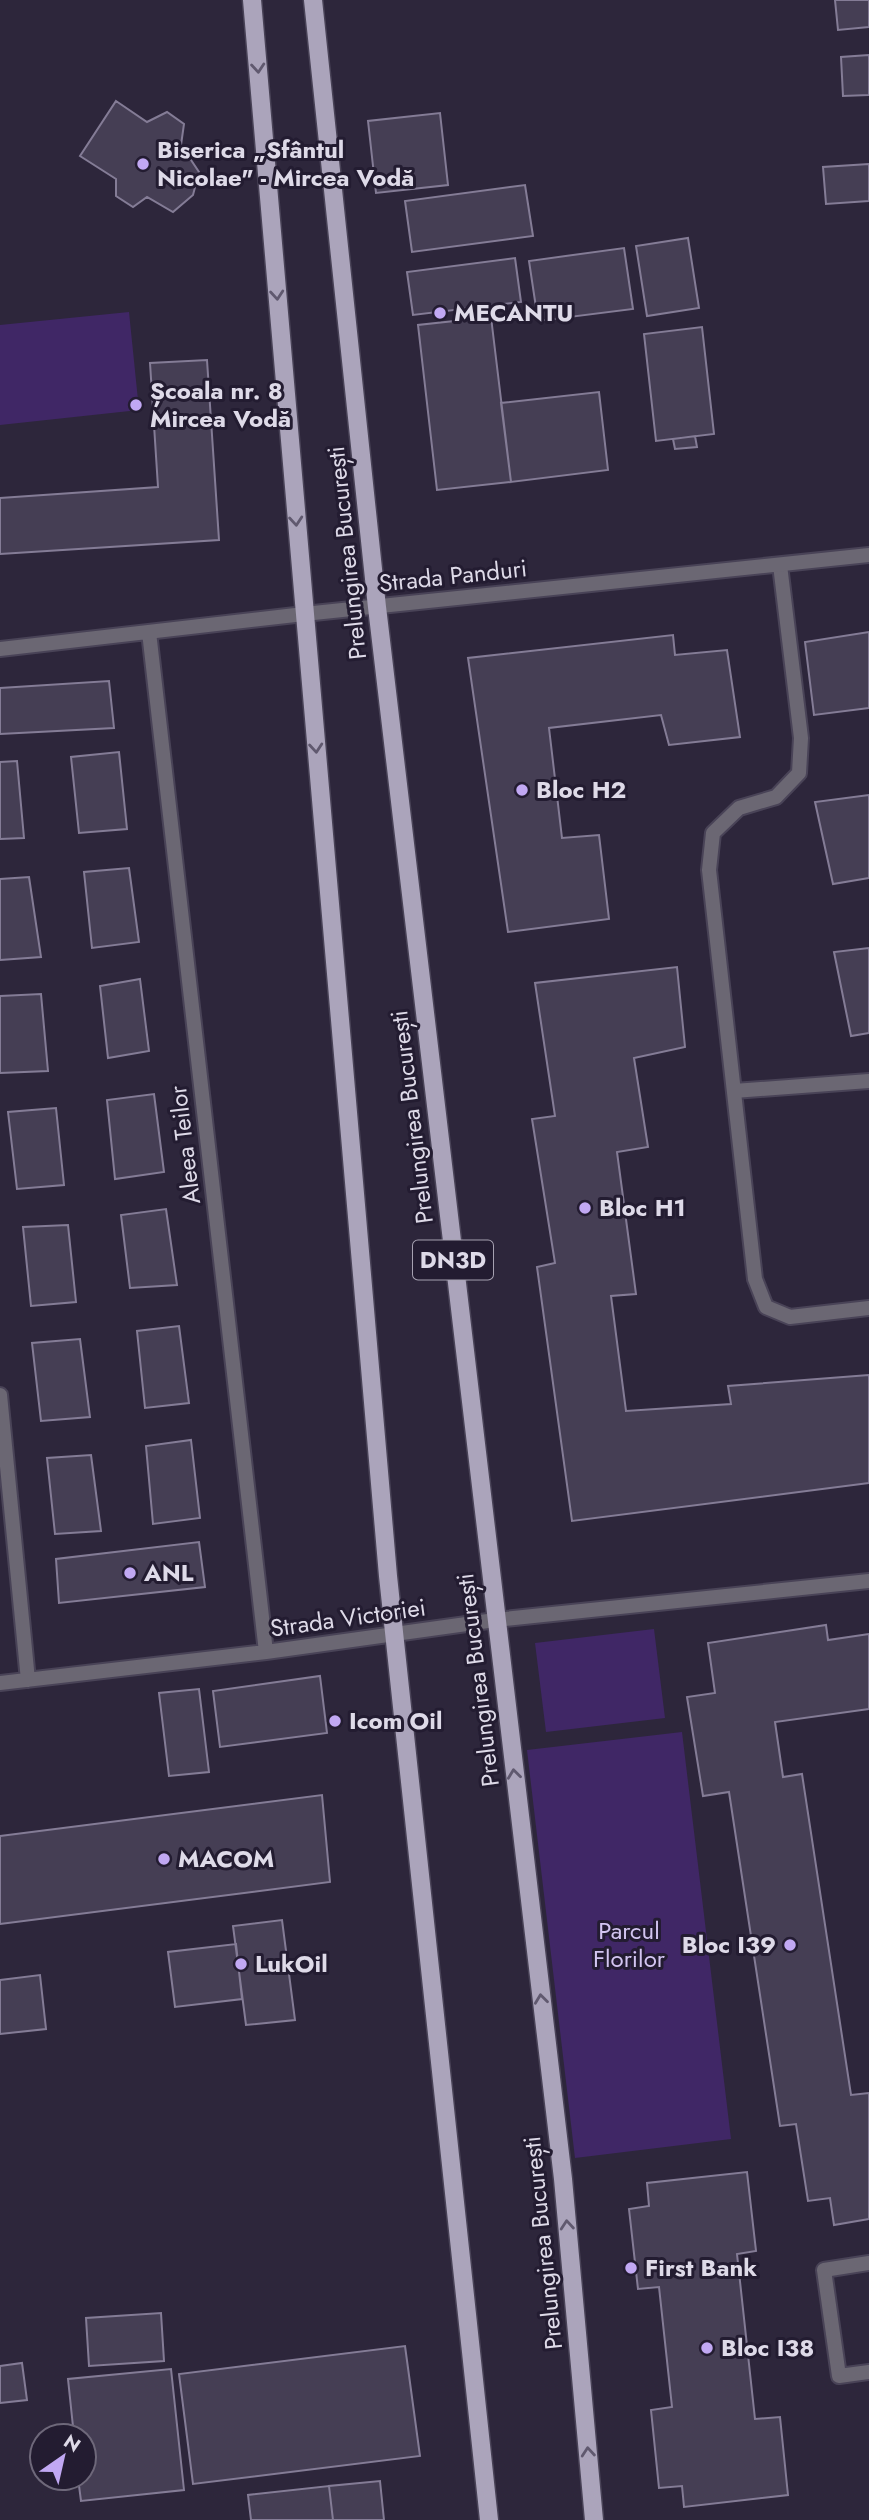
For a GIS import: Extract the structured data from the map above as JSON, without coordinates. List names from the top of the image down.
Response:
{
  "streets": {
    "main road": ["Prelungirea București", "DN3D"],
    "street": ["Strada Panduri", "Aleea Teilor", "Strada Victoriei"]
  },
  "crossings": [
    ["Prelungirea București", "Strada Panduri"],
    ["Prelungirea București", "Strada Victoriei"],
    ["Strada Panduri", "Aleea Teilor"],
    ["Aleea Teilor", "Strada Victoriei"]
  ],
  "parks": ["Parcul Florilor"],
  "places": [
    "Biserica „Sfântul Nicolae\" - Mircea Vodă",
    "MECANTU",
    "Școala nr. 8 Mircea Vodă",
    "Bloc H2",
    "Bloc H1",
    "ANL",
    "Icom Oil",
    "MACOM",
    "Bloc I39",
    "LukOil",
    "First Bank",
    "Bloc I38"
  ],
  "north": "top right"
}
